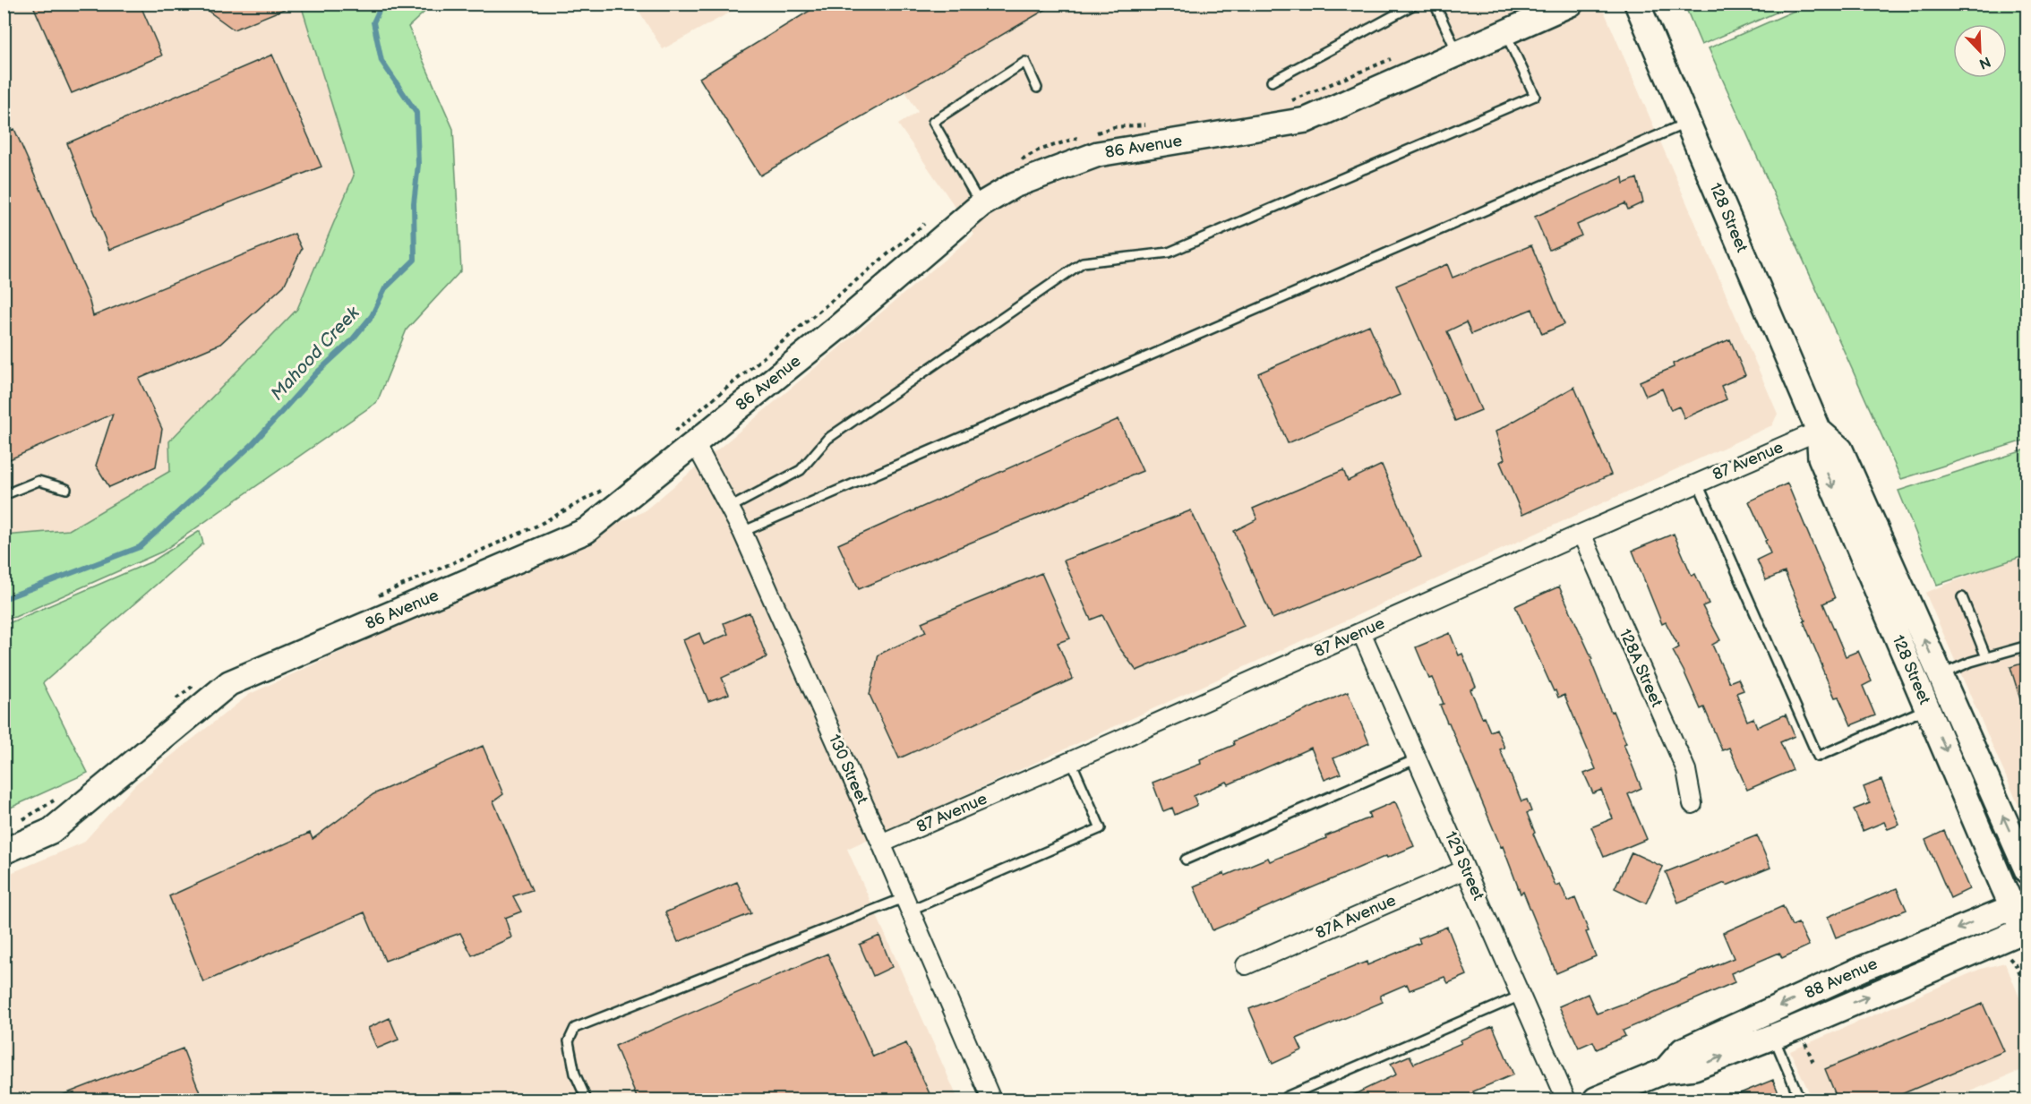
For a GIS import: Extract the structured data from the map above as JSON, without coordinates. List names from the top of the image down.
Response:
{
  "streets": {
    "main road": ["86 Avenue", "128 Street", "88 Avenue"],
    "street": [
      "87 Avenue",
      "128A Street",
      "130 Street",
      "129 Street",
      "87A Avenue"
    ]
  },
  "crossings": [
    ["86 Avenue", "130 Street"],
    ["128 Street", "87 Avenue"],
    ["128 Street", "88 Avenue"],
    ["87 Avenue", "128A Street"],
    ["87 Avenue", "130 Street"],
    ["87 Avenue", "129 Street"],
    ["129 Street", "87A Avenue"]
  ],
  "water": ["Mahood Creek"],
  "north": "bottom right"
}
